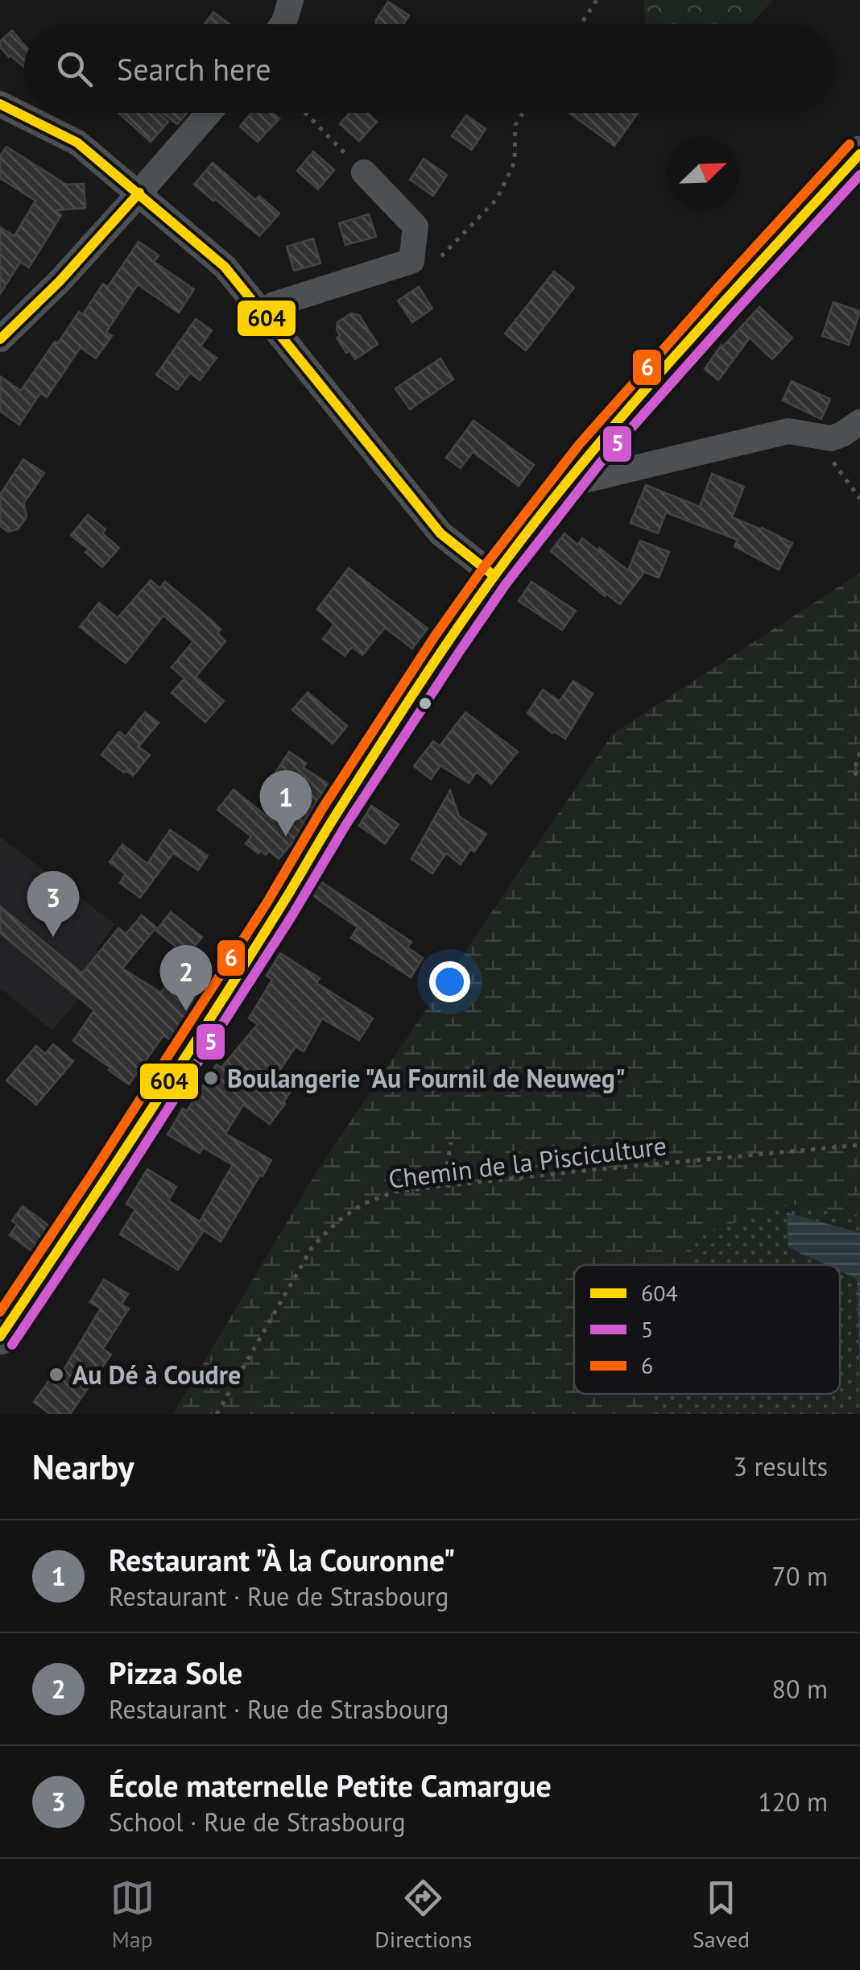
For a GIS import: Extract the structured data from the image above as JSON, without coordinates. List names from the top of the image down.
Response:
{
  "streets": {
    "path": ["Chemin de la Pisciculture"]
  },
  "places": ["Boulangerie \"Au Fournil de Neuweg\"", "Au Dé à Coudre"],
  "lines": ["transit line 604", "transit line 6", "transit line 5"],
  "legend": ["604", "5", "6"],
  "north": "top right",
  "page": {
    "search": "Search here",
    "pins": ["1", "3", "2"],
    "heading": ["Nearby", "3 results"],
    "list": [
      {
        "mark": "1",
        "name": "Restaurant \"À la Couronne\"",
        "note": "Restaurant · Rue de Strasbourg",
        "value": "70 m"
      },
      {
        "mark": "2",
        "name": "Pizza Sole",
        "note": "Restaurant · Rue de Strasbourg",
        "value": "80 m"
      },
      {
        "mark": "3",
        "name": "École maternelle Petite Camargue",
        "note": "School · Rue de Strasbourg",
        "value": "120 m"
      }
    ],
    "nav": ["Map", "Directions", "Saved"]
  }
}
